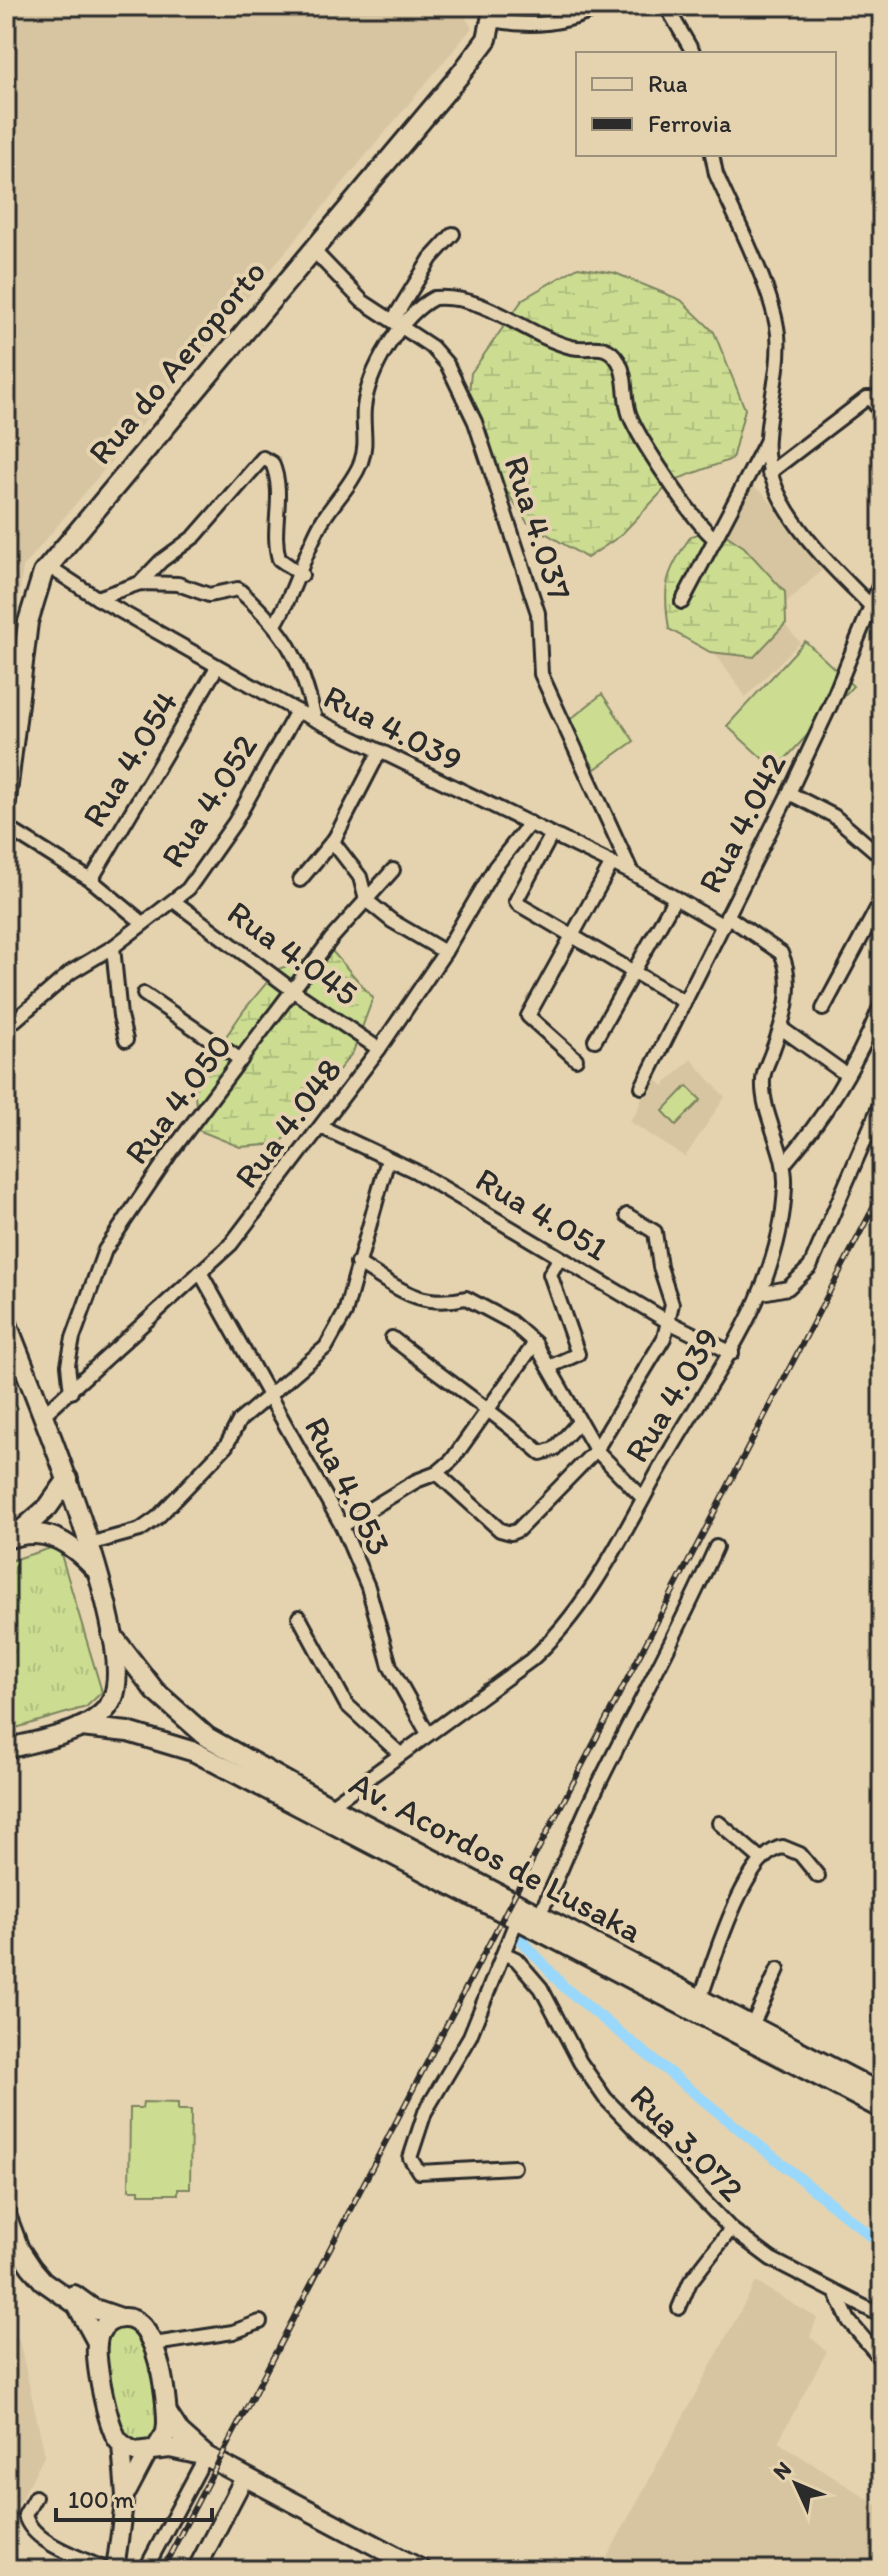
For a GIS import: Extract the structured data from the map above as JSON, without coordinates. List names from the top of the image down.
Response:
{
  "streets": {
    "main road": ["Rua do Aeroporto", "Av. Acordos de Lusaka"],
    "street": [
      "Rua 4.037",
      "Rua 4.039",
      "Rua 4.054",
      "Rua 4.052",
      "Rua 4.042",
      "Rua 4.045",
      "Rua 4.050",
      "Rua 4.048",
      "Rua 4.051",
      "Rua 4.053",
      "Rua 3.072"
    ]
  },
  "crossings": [
    ["Rua do Aeroporto", "Rua 4.037"],
    ["Rua do Aeroporto", "Rua 4.039"],
    ["Rua 4.037", "Rua 4.039"],
    ["Rua 4.039", "Rua 4.054"],
    ["Rua 4.039", "Rua 4.052"],
    ["Rua 4.039", "Rua 4.042"],
    ["Rua 4.039", "Rua 4.048"],
    ["Rua 4.039", "Rua 4.051"],
    ["Rua 4.039", "Rua 4.053"],
    ["Rua 4.039", "Av. Acordos de Lusaka"],
    ["Rua 4.052", "Rua 4.045"],
    ["Rua 4.045", "Rua 4.050"],
    ["Rua 4.045", "Rua 4.048"],
    ["Rua 4.050", "Rua 4.048"],
    ["Rua 4.048", "Rua 4.051"],
    ["Rua 4.048", "Rua 4.053"]
  ],
  "legend": ["Rua", "Ferrovia"],
  "scale_bar": "100 m",
  "north": "top left"
}
